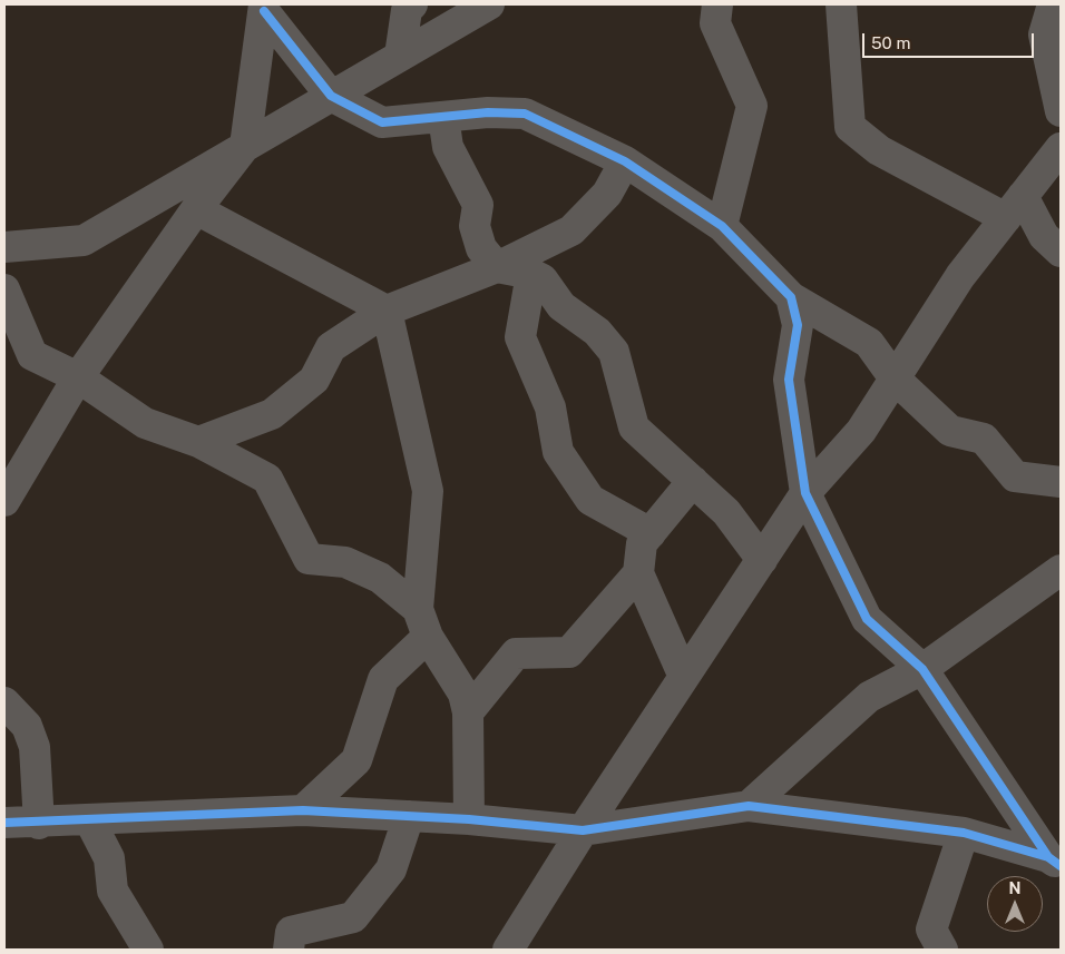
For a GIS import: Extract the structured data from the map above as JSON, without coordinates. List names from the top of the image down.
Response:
{
  "scale_bar": "50 m",
  "north": "top"
}
